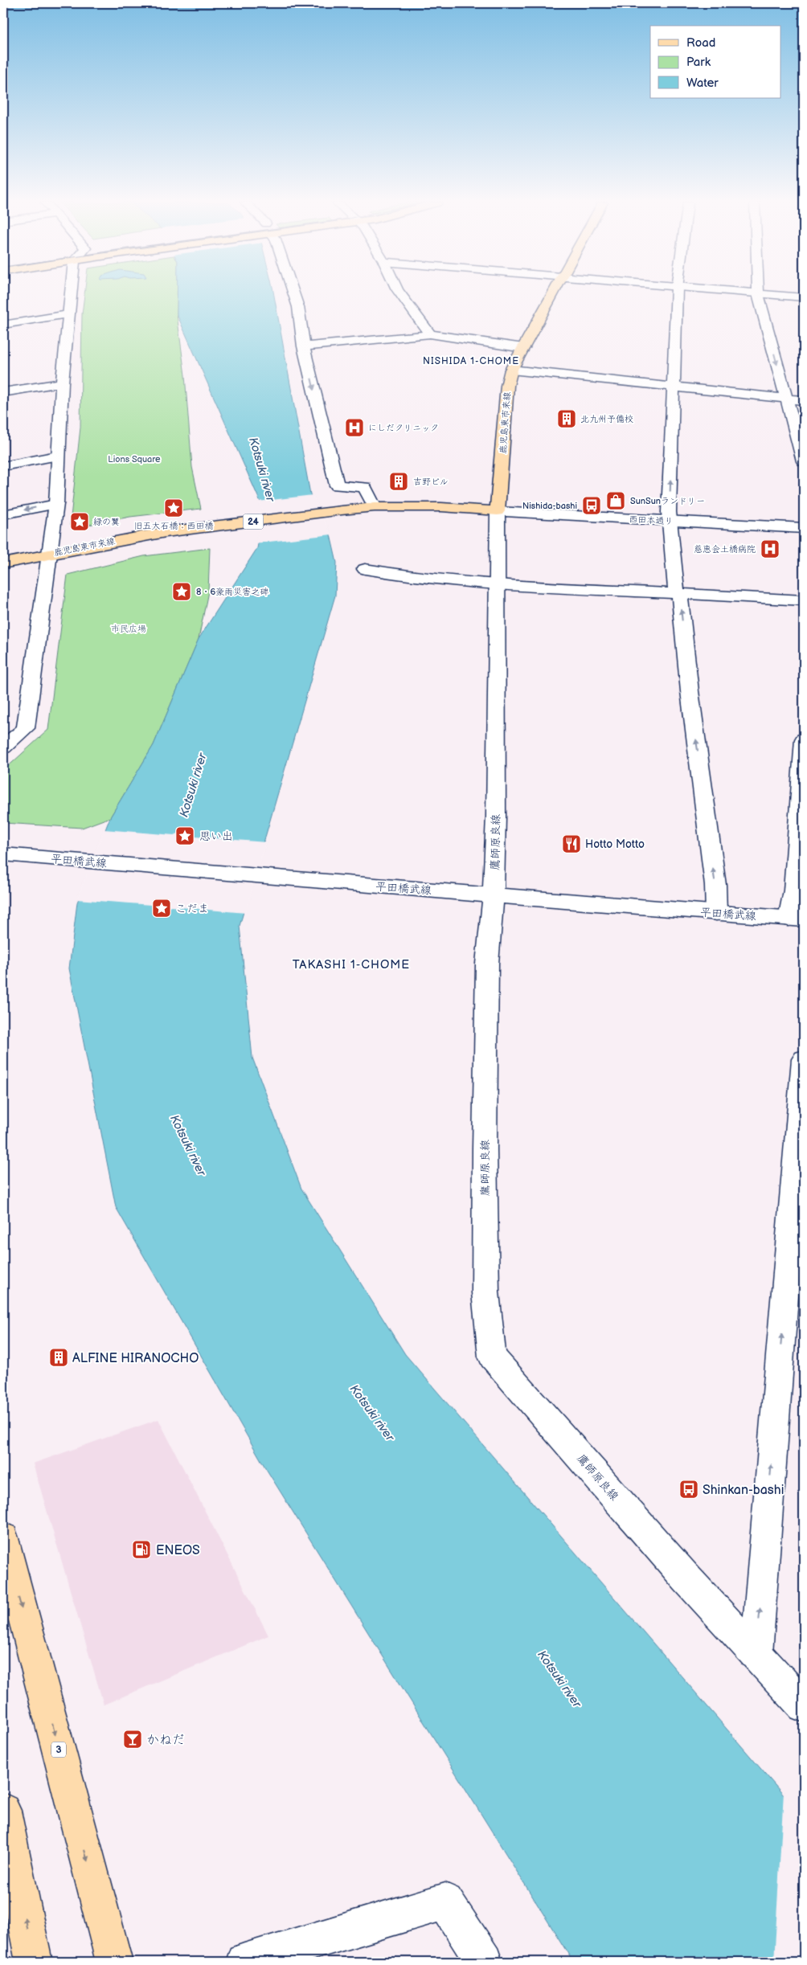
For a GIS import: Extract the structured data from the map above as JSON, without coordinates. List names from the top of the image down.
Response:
{
  "streets": {
    "main road": ["鹿児島東市来線", "24", "3"],
    "street": ["西田本通り", "鷹師原良線", "平田橋武線"]
  },
  "crossings": [
    ["鹿児島東市来線", "西田本通り"],
    ["鹿児島東市来線", "24"],
    ["鹿児島東市来線", "鷹師原良線"],
    ["西田本通り", "24"],
    ["西田本通り", "鷹師原良線"],
    ["24", "鷹師原良線"],
    ["鷹師原良線", "平田橋武線"]
  ],
  "districts": ["NISHIDA 1-CHOME", "TAKASHI 1-CHOME"],
  "water": ["Kotsuki river"],
  "parks": ["Lions Square", "市民広場"],
  "places": {
    "building": ["北九州予備校", "吉野ビル", "ALFINE HIRANOCHO"],
    "hospital": ["にしだクリニック", "慈恵会土橋病院"],
    "shop": ["SunSunランドリー"],
    "bus stop": ["Nishida-bashi", "Shinkan-bashi"],
    "place": [
      "旧五大石橋：西田橋",
      "緑の翼",
      "8・6豪雨災害之碑",
      "思い出",
      "こだま"
    ],
    "restaurant": ["Hotto Motto"],
    "fuel station": ["ENEOS"],
    "bar": ["かねだ"]
  },
  "legend": ["Road", "Park", "Water"]
}
